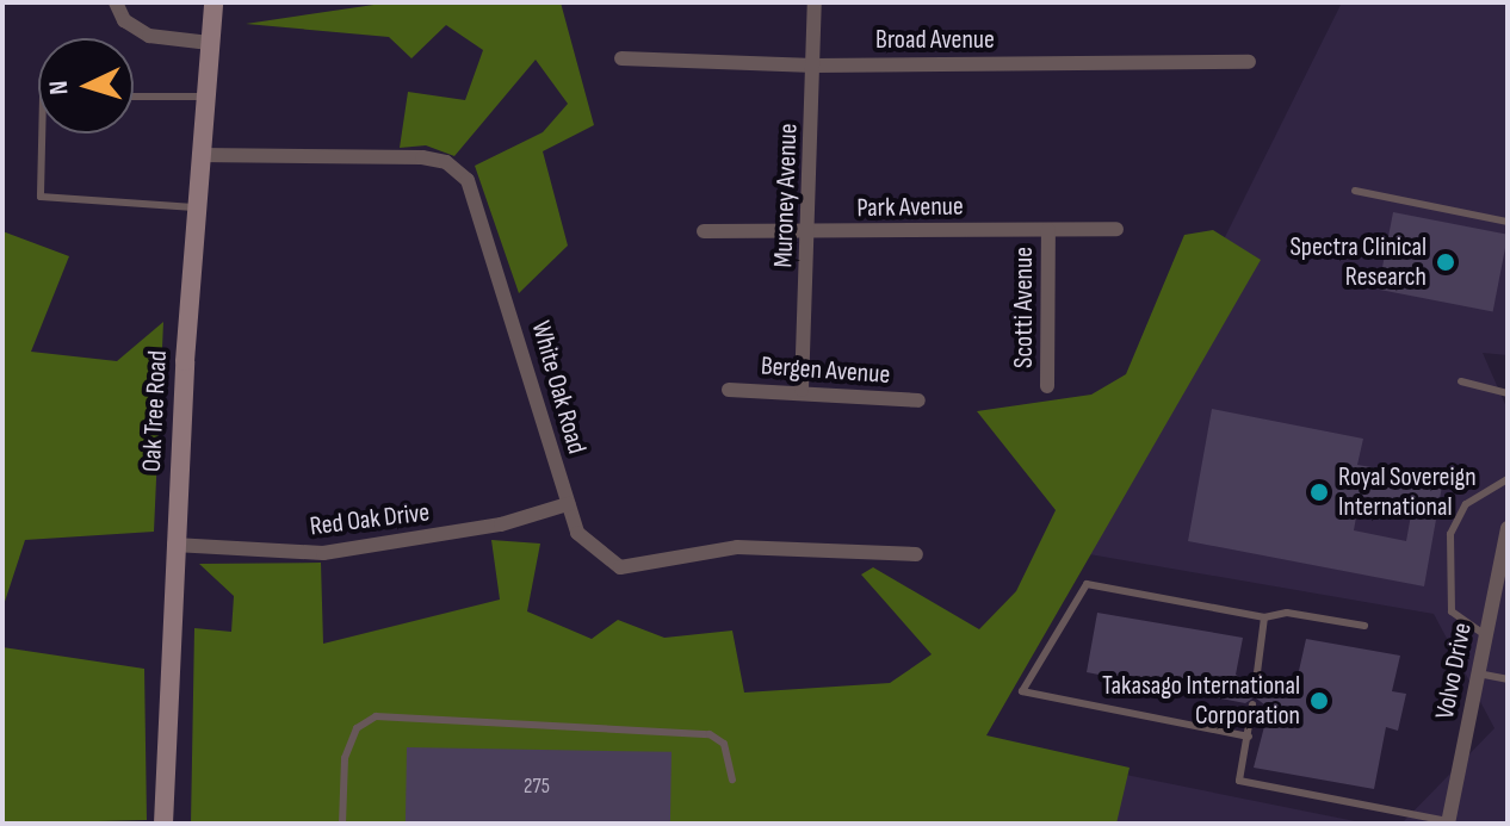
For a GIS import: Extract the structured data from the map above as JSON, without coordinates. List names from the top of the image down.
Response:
{
  "streets": {
    "street": [
      "Broad Avenue",
      "Muroney Avenue",
      "Park Avenue",
      "Scotti Avenue",
      "Bergen Avenue",
      "White Oak Road",
      "Oak Tree Road",
      "Red Oak Drive",
      "Volvo Drive"
    ]
  },
  "crossings": [
    ["Broad Avenue", "Muroney Avenue"],
    ["Muroney Avenue", "Park Avenue"],
    ["Muroney Avenue", "Bergen Avenue"],
    ["Park Avenue", "Scotti Avenue"],
    ["White Oak Road", "Oak Tree Road"],
    ["White Oak Road", "Red Oak Drive"],
    ["Oak Tree Road", "Red Oak Drive"]
  ],
  "places": ["Spectra Clinical Research", "Royal Sovereign International", "Takasago International Corporation"],
  "house_numbers": ["275"],
  "north": "left"
}
